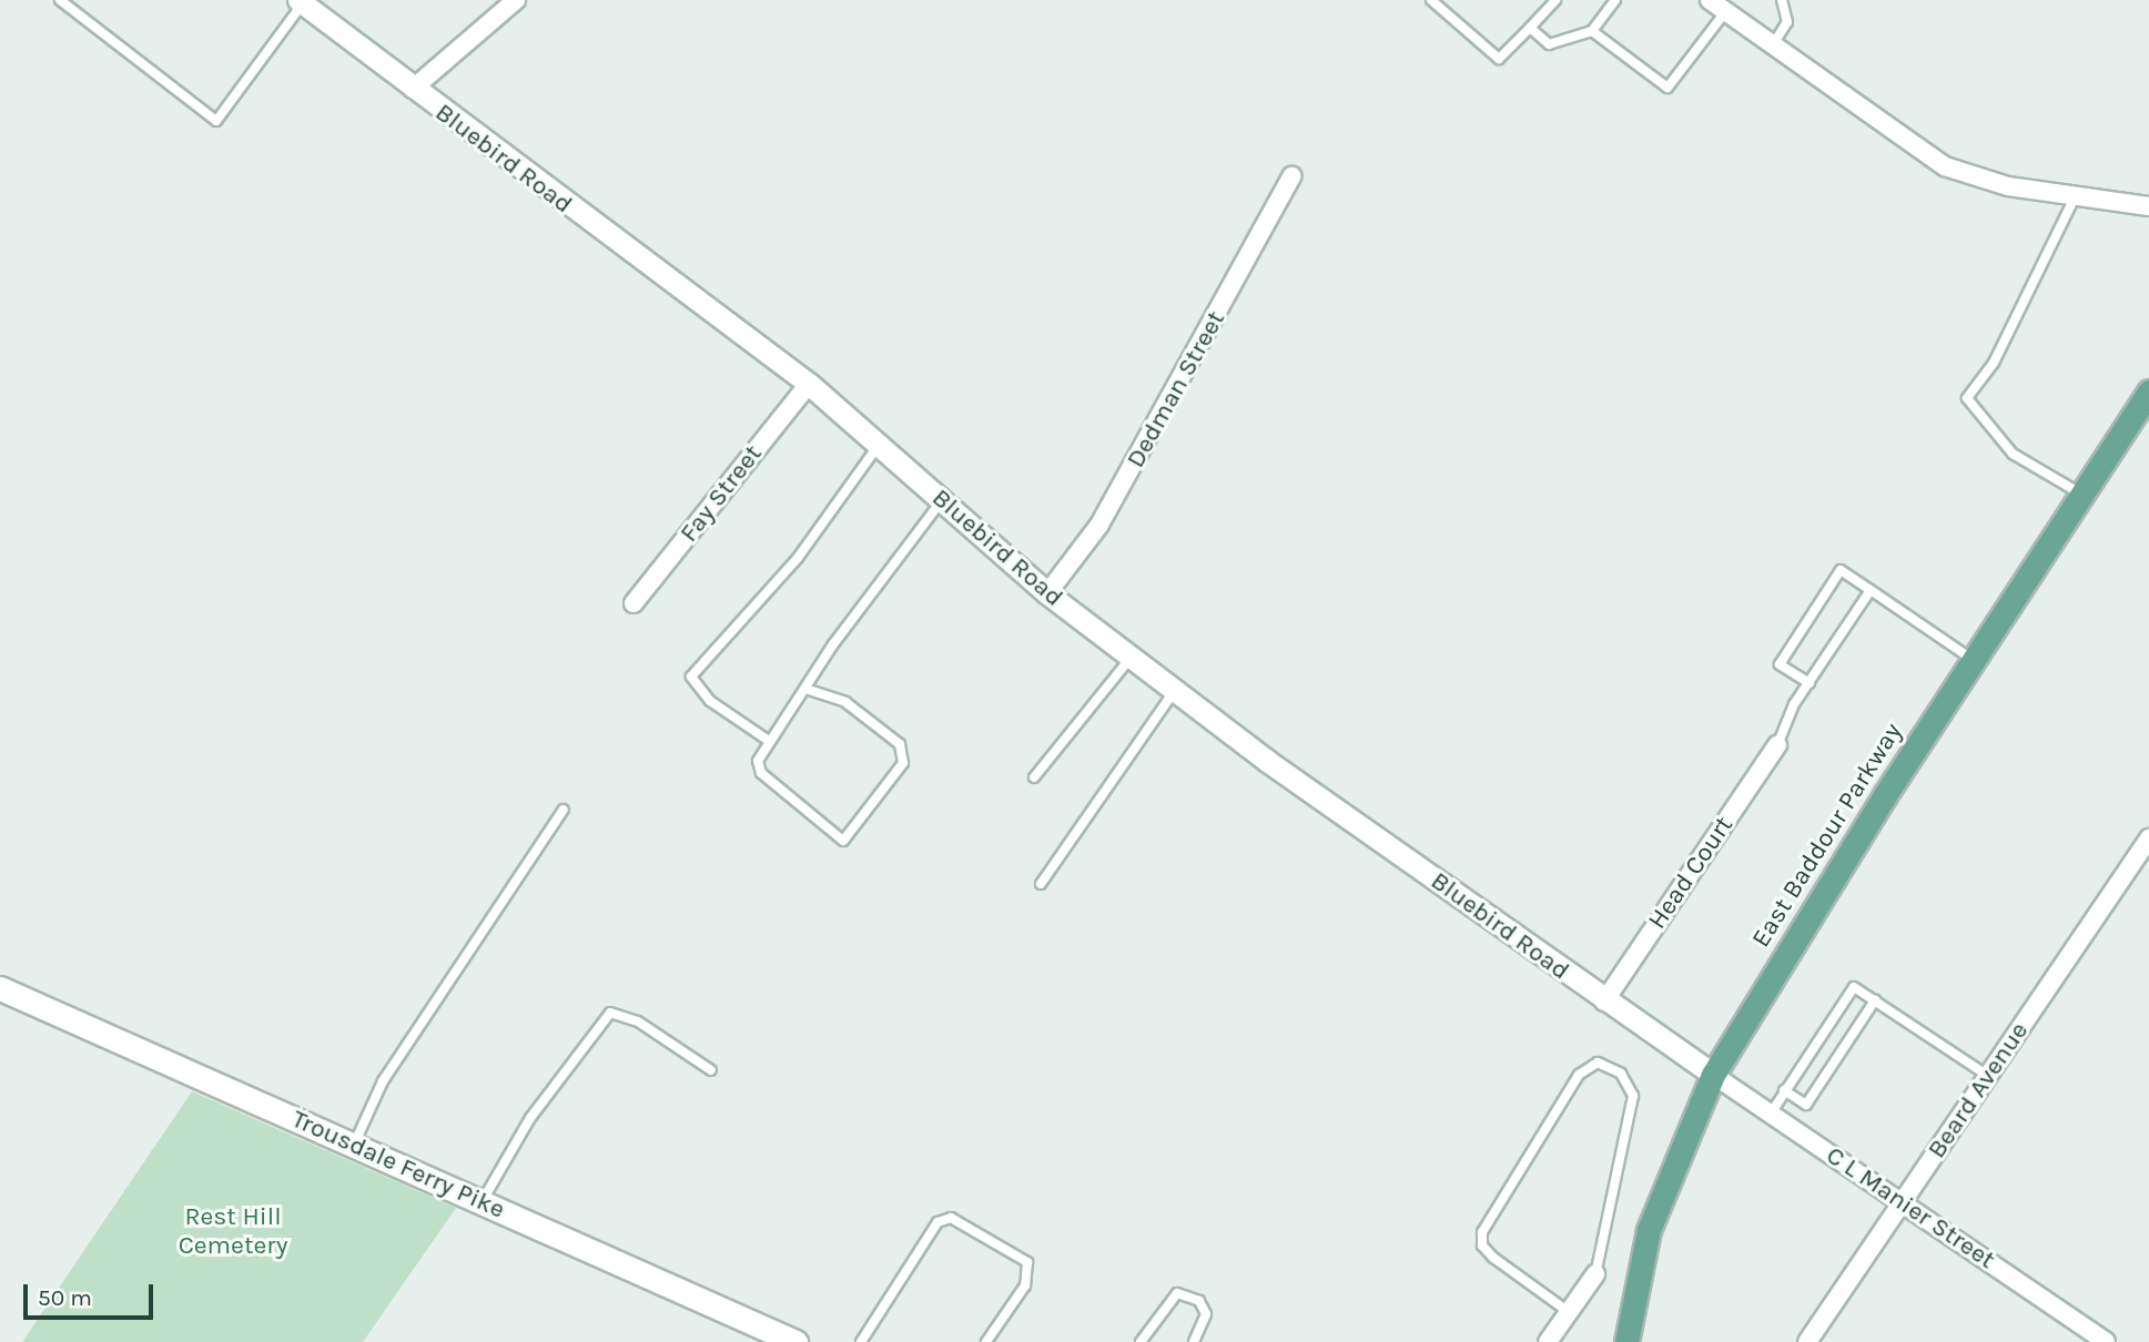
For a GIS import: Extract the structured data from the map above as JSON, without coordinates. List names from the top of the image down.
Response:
{
  "streets": {
    "main road": ["East Baddour Parkway", "Trousdale Ferry Pike"],
    "street": [
      "Bluebird Road",
      "Dedman Street",
      "Fay Street",
      "Head Court",
      "Beard Avenue",
      "C L Manier Street"
    ]
  },
  "crossings": [
    ["Bluebird Road", "Dedman Street"],
    ["Bluebird Road", "Fay Street"],
    ["Bluebird Road", "East Baddour Parkway"],
    ["Bluebird Road", "Head Court"],
    ["Bluebird Road", "C L Manier Street"],
    ["East Baddour Parkway", "C L Manier Street"],
    ["Beard Avenue", "C L Manier Street"]
  ],
  "parks": ["Rest Hill Cemetery"],
  "scale_bar": "50 m"
}
